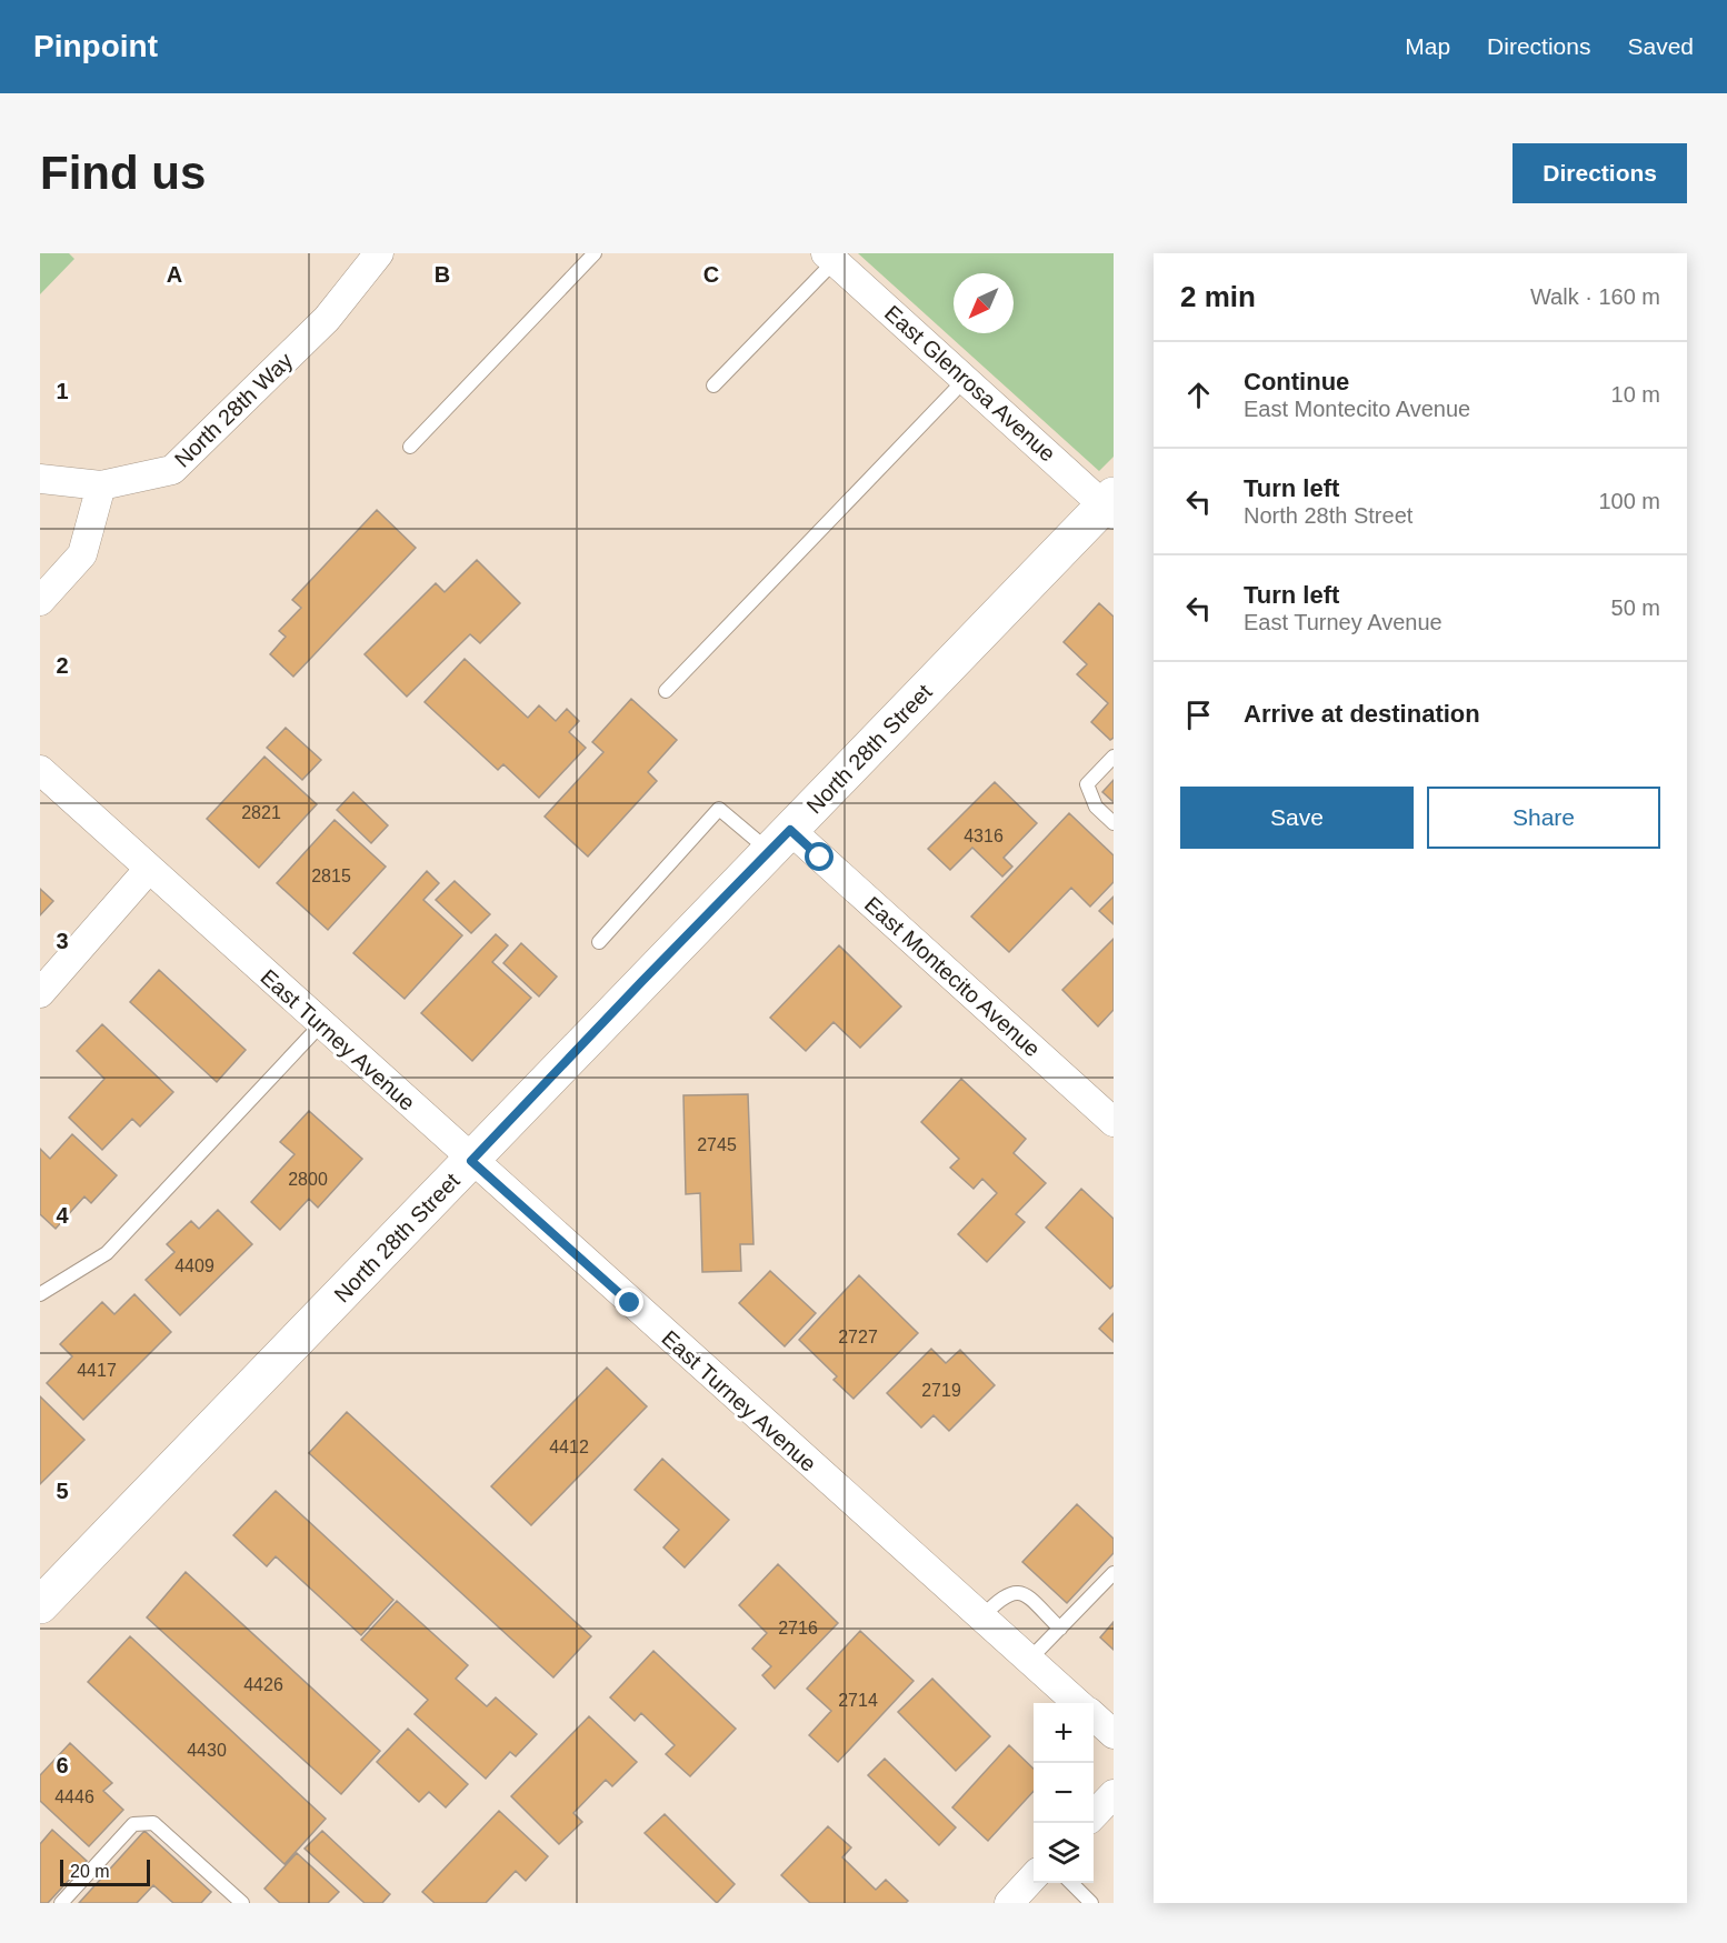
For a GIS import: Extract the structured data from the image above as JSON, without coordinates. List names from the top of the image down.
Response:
{
  "streets": {
    "street": [
      "East Glenrosa Avenue",
      "North 28th Way",
      "North 28th Street",
      "East Montecito Avenue",
      "East Turney Avenue"
    ]
  },
  "crossings": [
    ["East Glenrosa Avenue", "North 28th Street"],
    ["North 28th Street", "East Montecito Avenue"],
    ["North 28th Street", "East Turney Avenue"]
  ],
  "house_numbers": [
    "2821",
    "4316",
    "2815",
    "2745",
    "2800",
    "4409",
    "2727",
    "4417",
    "2719",
    "4412",
    "2716",
    "4426",
    "2714",
    "4430",
    "4446"
  ],
  "scale_bar": "20 m",
  "north": "bottom left",
  "page": {
    "header": "Pinpoint",
    "nav": ["Map", "Directions", "Saved"],
    "buttons": [
      "Directions",
      ["Save", "Share"]
    ],
    "title": "Find us",
    "heading": ["2 min", "Walk · 160 m"],
    "list": [
      ["Continue", "East Montecito Avenue", "10 m"],
      ["Turn left", "North 28th Street", "100 m"],
      ["Turn left", "East Turney Avenue", "50 m"],
      "Arrive at destination"
    ],
    "map_buttons": ["+", "−"],
    "scale": "20 m"
  },
  "grid": {
    "columns": ["A", "B", "C"],
    "rows": [
      "1",
      "2",
      "3",
      "4",
      "5",
      "6"
    ]
  }
}
